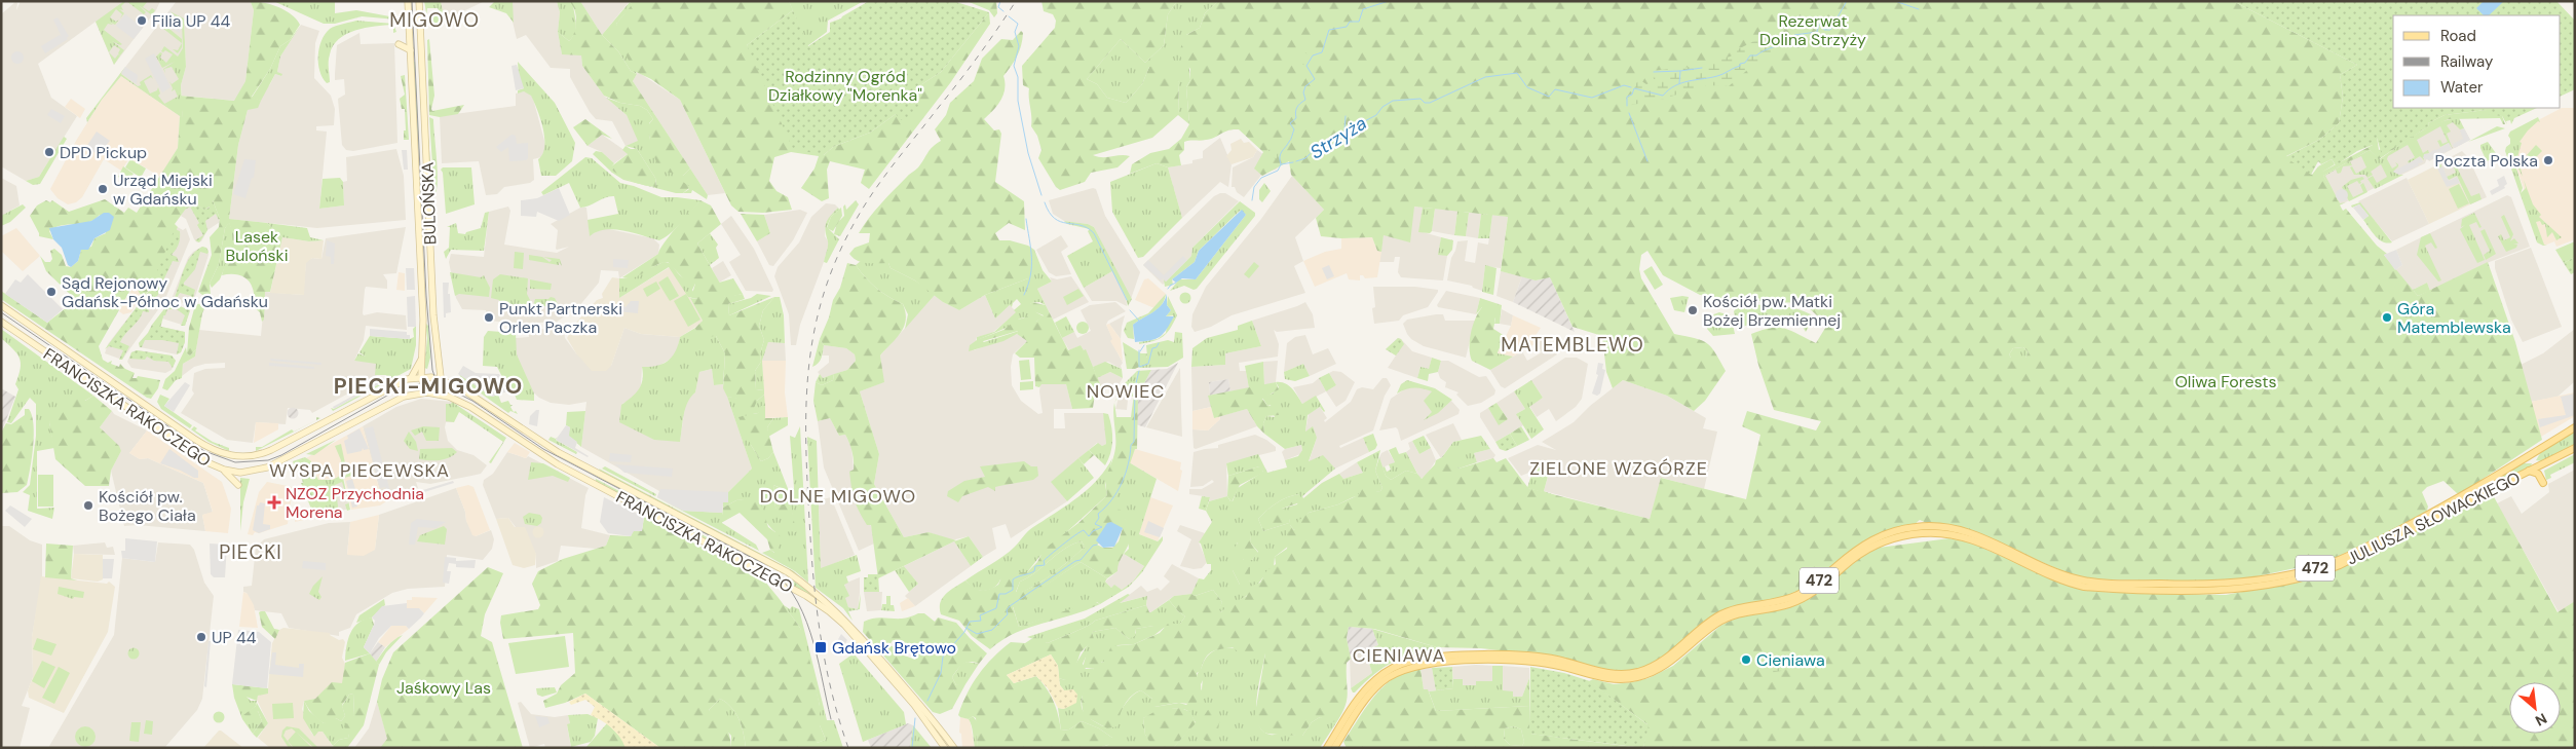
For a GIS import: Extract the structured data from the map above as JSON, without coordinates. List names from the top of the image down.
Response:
{
  "streets": {
    "main road": [
      "BULOŃSKA",
      "FRANCISZKA RAKOCZEGO",
      "JULIUSZA SŁOWACKIEGO",
      "472"
    ]
  },
  "crossings": [
    ["BULOŃSKA", "FRANCISZKA RAKOCZEGO"]
  ],
  "districts": [
    "MIGOWO",
    "MATEMBLEWO",
    "PIECKI-MIGOWO",
    "NOWIEC",
    "ZIELONE WZGÓRZE",
    "WYSPA PIECEWSKA",
    "DOLNE MIGOWO",
    "PIECKI",
    "CIENIAWA"
  ],
  "water": ["Strzyża"],
  "parks": [
    "Rezerwat Dolina Strzyży",
    "Rodzinny Ogród Działkowy \"Morenka\"",
    "Lasek Buloński",
    "Oliwa Forests",
    "Jaśkowy Las"
  ],
  "places": {
    "other": [
      "Filia UP 44",
      "DPD Pickup",
      "Poczta Polska",
      "Urząd Miejski w Gdańsku",
      "Sąd Rejonowy Gdańsk-Północ w Gdańsku",
      "Kościół pw. Matki Bożej Brzemiennej",
      "Punkt Partnerski Orlen Paczka",
      "Góra Matemblewska",
      "Kościół pw. Bożego Ciała",
      "UP 44",
      "Cieniawa"
    ],
    "health": ["NZOZ Przychodnia Morena"],
    "transit": ["Gdańsk Brętowo"]
  },
  "legend": ["Road", "Railway", "Water"],
  "north": "bottom right"
}
